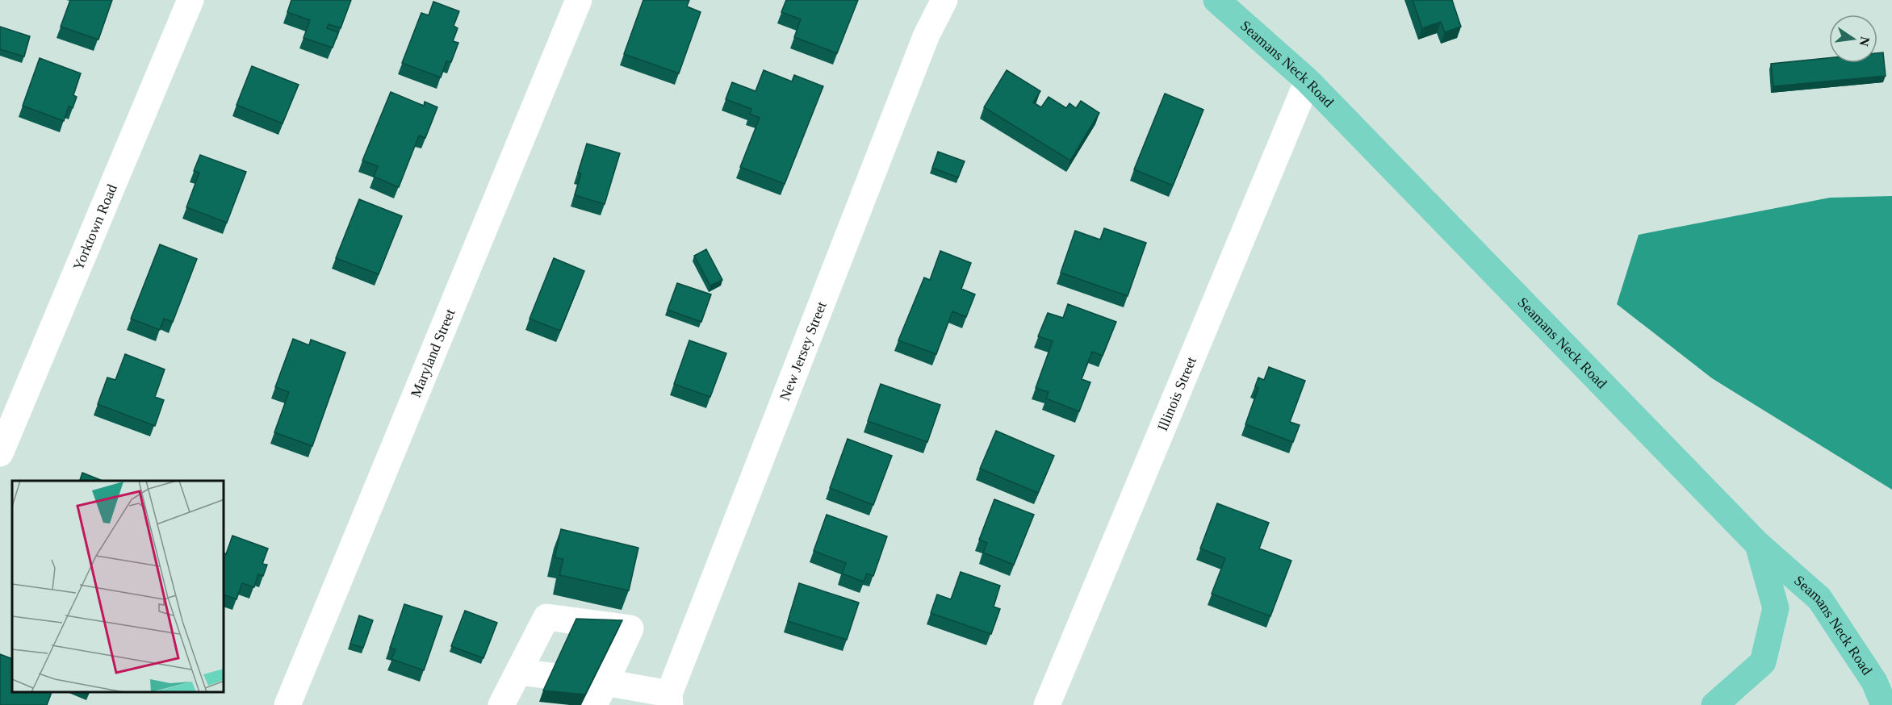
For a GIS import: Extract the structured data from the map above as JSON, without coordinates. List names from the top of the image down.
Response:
{
  "streets": {
    "main road": ["Seamans Neck Road"],
    "street": [
      "Yorktown Road",
      "New Jersey Street",
      "Maryland Street",
      "Illinois Street"
    ]
  },
  "crossings": [
    ["Seamans Neck Road", "Illinois Street"]
  ],
  "north": "right"
}
